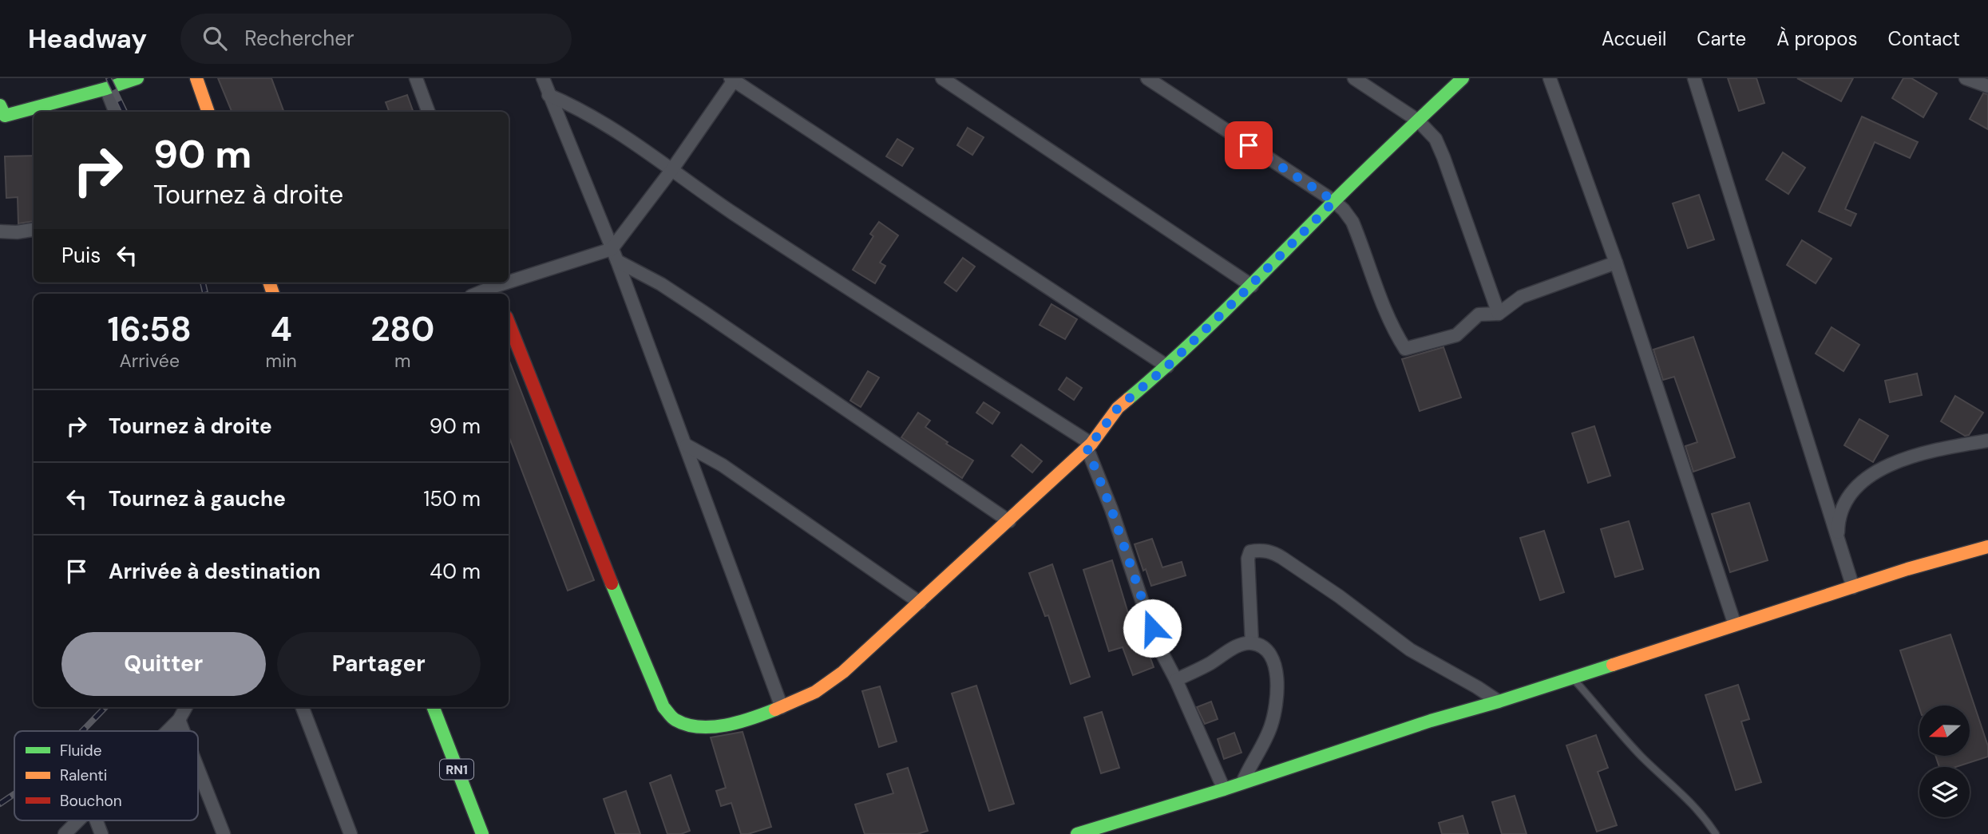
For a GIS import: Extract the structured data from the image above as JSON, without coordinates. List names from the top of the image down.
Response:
{
  "streets": {
    "main road": ["RN1"]
  },
  "legend": ["Fluide", "Ralenti", "Bouchon"],
  "north": "left",
  "page": {
    "header": "Headway",
    "search": "Rechercher",
    "nav": [
      "Accueil",
      "Carte",
      "À propos",
      "Contact"
    ],
    "turn": ["90 m", "Tournez à droite"],
    "then": "Puis",
    "eta": [
      "16:58",
      "Arrivée",
      "4",
      "min",
      "280",
      "m"
    ],
    "list": [
      {
        "name": "Tournez à droite",
        "value": "90 m"
      },
      {
        "name": "Tournez à gauche",
        "value": "150 m"
      },
      {
        "name": "Arrivée à destination",
        "value": "40 m"
      }
    ],
    "buttons": ["Quitter", "Partager"]
  }
}
